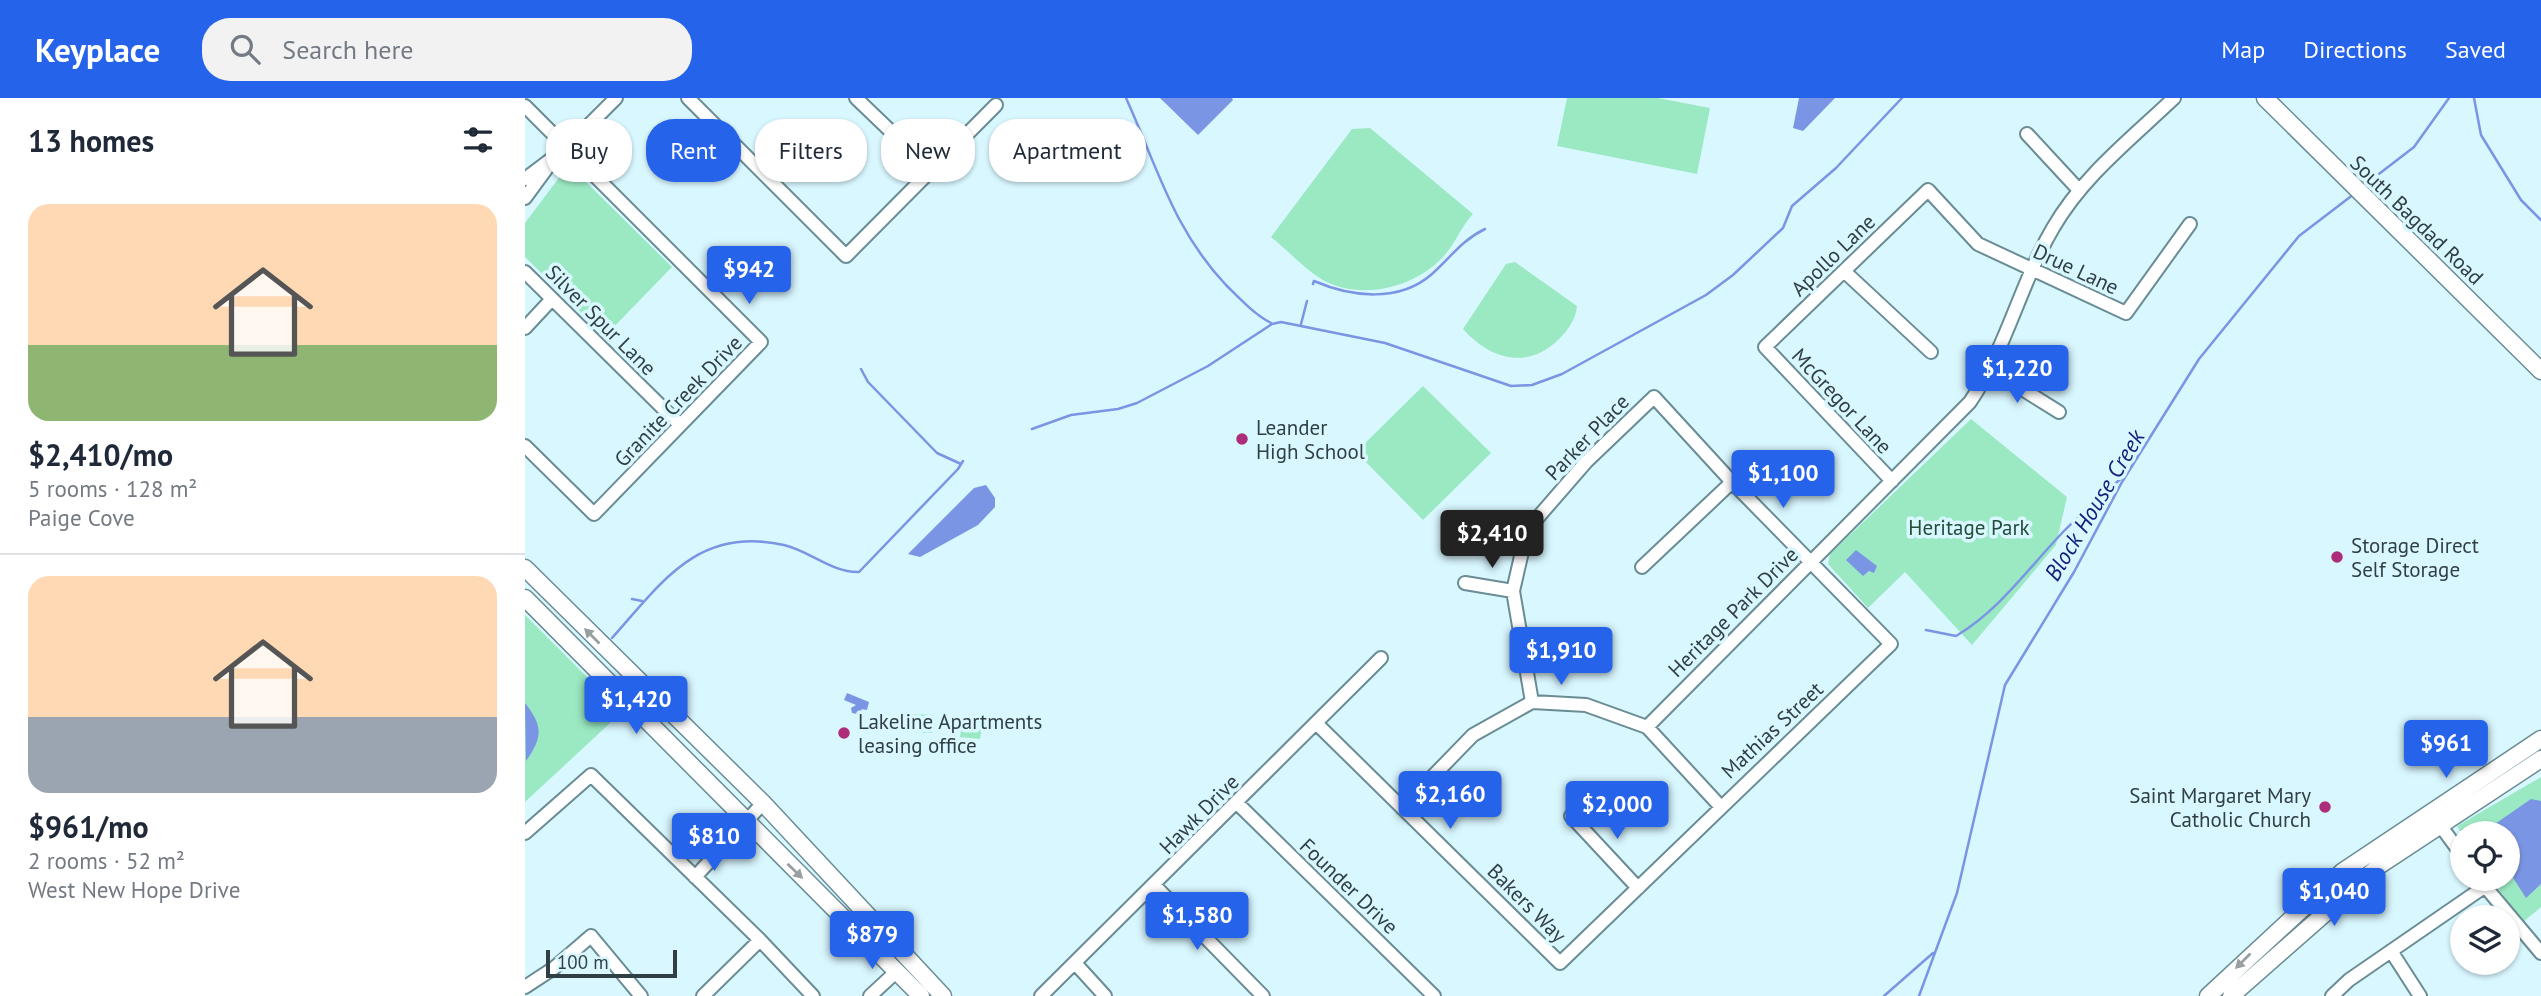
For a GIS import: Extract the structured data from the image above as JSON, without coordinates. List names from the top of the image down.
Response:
{
  "streets": {
    "main road": ["South Bagdad Road"],
    "street": [
      "Apollo Lane",
      "Drue Lane",
      "Silver Spur Lane",
      "Granite Creek Drive",
      "McGregor Lane",
      "Parker Place",
      "Heritage Park Drive",
      "Mathias Street",
      "Hawk Drive",
      "Founder Drive",
      "Bakers Way"
    ]
  },
  "crossings": [
    ["Apollo Lane", "Drue Lane"],
    ["Apollo Lane", "McGregor Lane"],
    ["Drue Lane", "Heritage Park Drive"],
    ["Silver Spur Lane", "Granite Creek Drive"],
    ["McGregor Lane", "Heritage Park Drive"],
    ["Heritage Park Drive", "Mathias Street"],
    ["Mathias Street", "Bakers Way"],
    ["Hawk Drive", "Founder Drive"],
    ["Hawk Drive", "Bakers Way"]
  ],
  "water": ["Block House Creek"],
  "parks": ["Heritage Park"],
  "places": [
    "Leander High School",
    "Storage Direct Self Storage",
    "Lakeline Apartments leasing office",
    "Saint Margaret Mary Catholic Church"
  ],
  "scale_bar": "100 m",
  "page": {
    "header": "Keyplace",
    "search": "Search here",
    "nav": ["Map", "Directions", "Saved"],
    "heading": "13 homes",
    "chip": [
      "Buy",
      "Rent",
      "Filters",
      "New",
      "Apartment"
    ],
    "list": [
      {
        "name": "$2,410/mo",
        "note": "5 rooms · 128 m² · Paige Cove"
      },
      {
        "name": "$961/mo",
        "note": "2 rooms · 52 m² · West New Hope Drive"
      }
    ],
    "price": [
      "$942",
      "$1,220",
      "$1,100",
      "$2,410",
      "$1,910",
      "$1,420",
      "$961",
      "$2,160",
      "$2,000",
      "$810",
      "$1,040",
      "$1,580",
      "$879"
    ],
    "scale": "100 m"
  }
}
